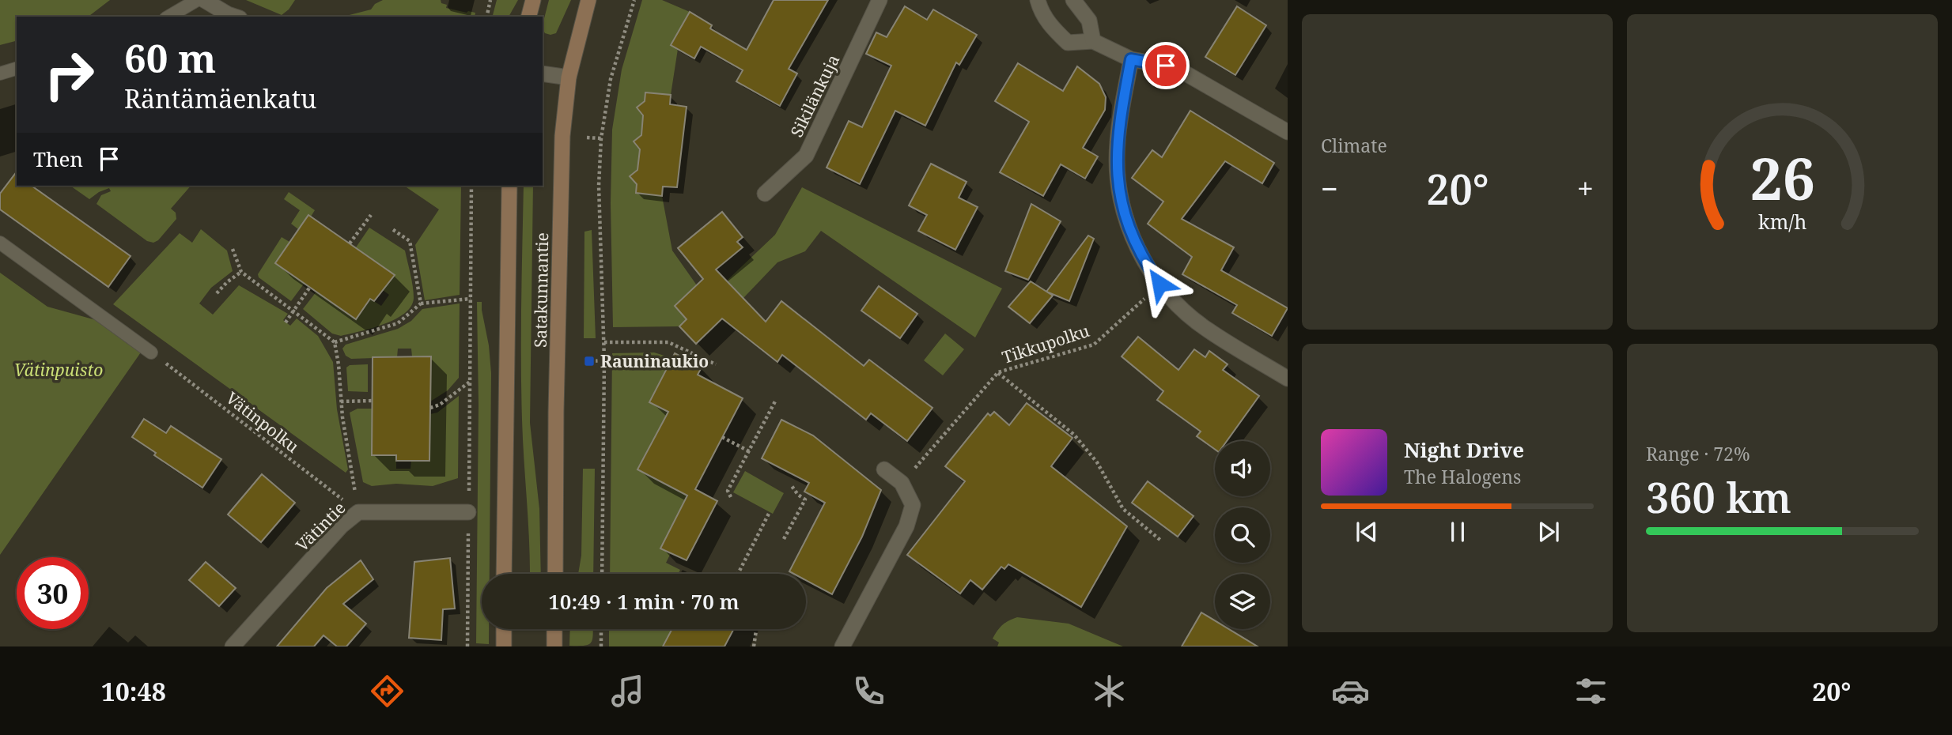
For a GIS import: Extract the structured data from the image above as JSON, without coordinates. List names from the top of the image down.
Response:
{
  "streets": {
    "main road": ["Satakunnantie"],
    "street": ["Sikilänkuja", "Vätintie"],
    "path": ["Tikkupolku", "Vätinpolku"]
  },
  "crossings": [
    ["Vätinpolku", "Vätintie"]
  ],
  "parks": ["Vätinpuisto"],
  "places": {
    "transit": ["Rauninaukio"]
  },
  "page": {
    "tile": [
      "Climate",
      ["Range · 72%", "360 km"]
    ],
    "turn": ["60 m", "Räntämäenkatu"],
    "then": "Then",
    "heat": ["−", "20°", "+"],
    "song": ["Night Drive", "The Halogens"],
    "limit": "30",
    "trip": "10:49 · 1 min · 70 m",
    "tabs": ["10:48", "20°"],
    "gauge": ["26", "km/h"]
  }
}
